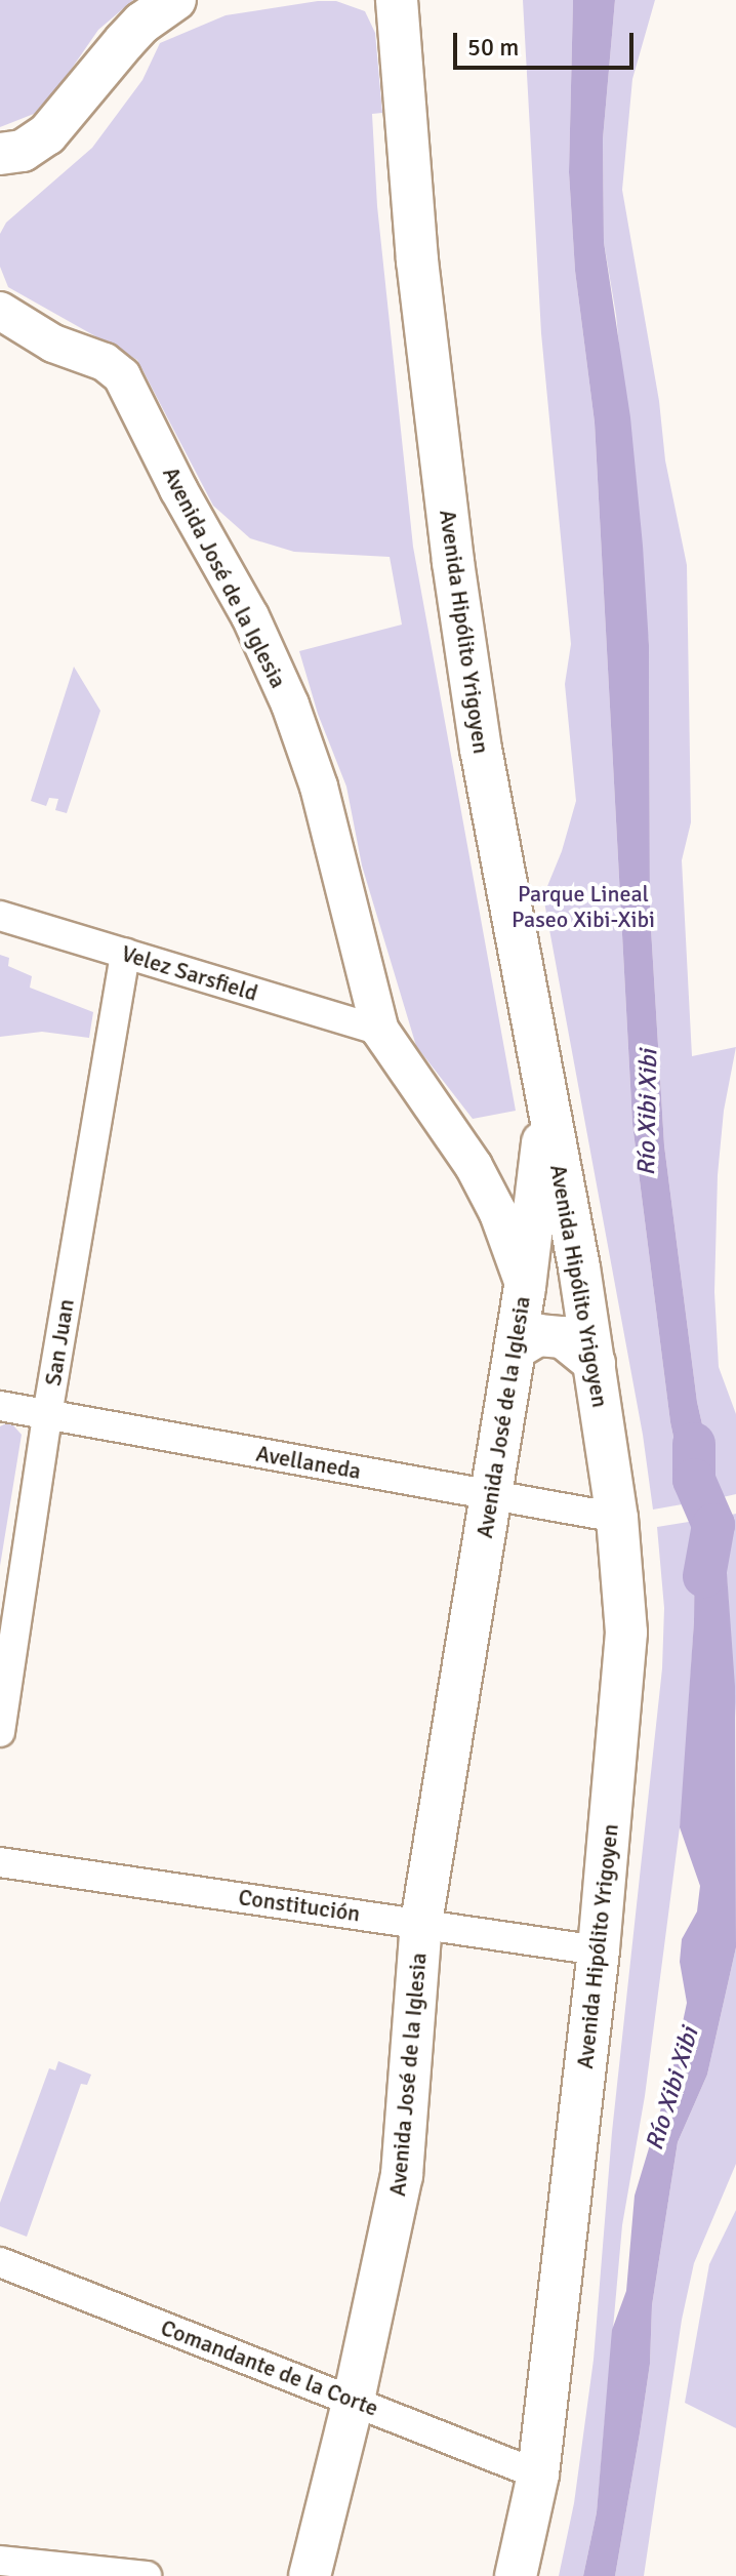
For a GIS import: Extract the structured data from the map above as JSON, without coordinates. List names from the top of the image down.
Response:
{
  "streets": {
    "main road": ["Avenida José de la Iglesia", "Avenida Hipólito Yrigoyen"],
    "street": [
      "Velez Sarsfield",
      "San Juan",
      "Avellaneda",
      "Constitución",
      "Comandante de la Corte"
    ]
  },
  "crossings": [
    ["Avenida José de la Iglesia", "Velez Sarsfield"],
    ["Avenida José de la Iglesia", "Avellaneda"],
    ["Avenida José de la Iglesia", "Constitución"],
    ["Avenida José de la Iglesia", "Comandante de la Corte"],
    ["Avenida Hipólito Yrigoyen", "Avellaneda"],
    ["Avenida Hipólito Yrigoyen", "Constitución"],
    ["Avenida Hipólito Yrigoyen", "Comandante de la Corte"],
    ["Velez Sarsfield", "San Juan"],
    ["San Juan", "Avellaneda"]
  ],
  "water": ["Río Xibi Xibi"],
  "parks": ["Parque Lineal Paseo Xibi-Xibi"],
  "scale_bar": "50 m"
}
